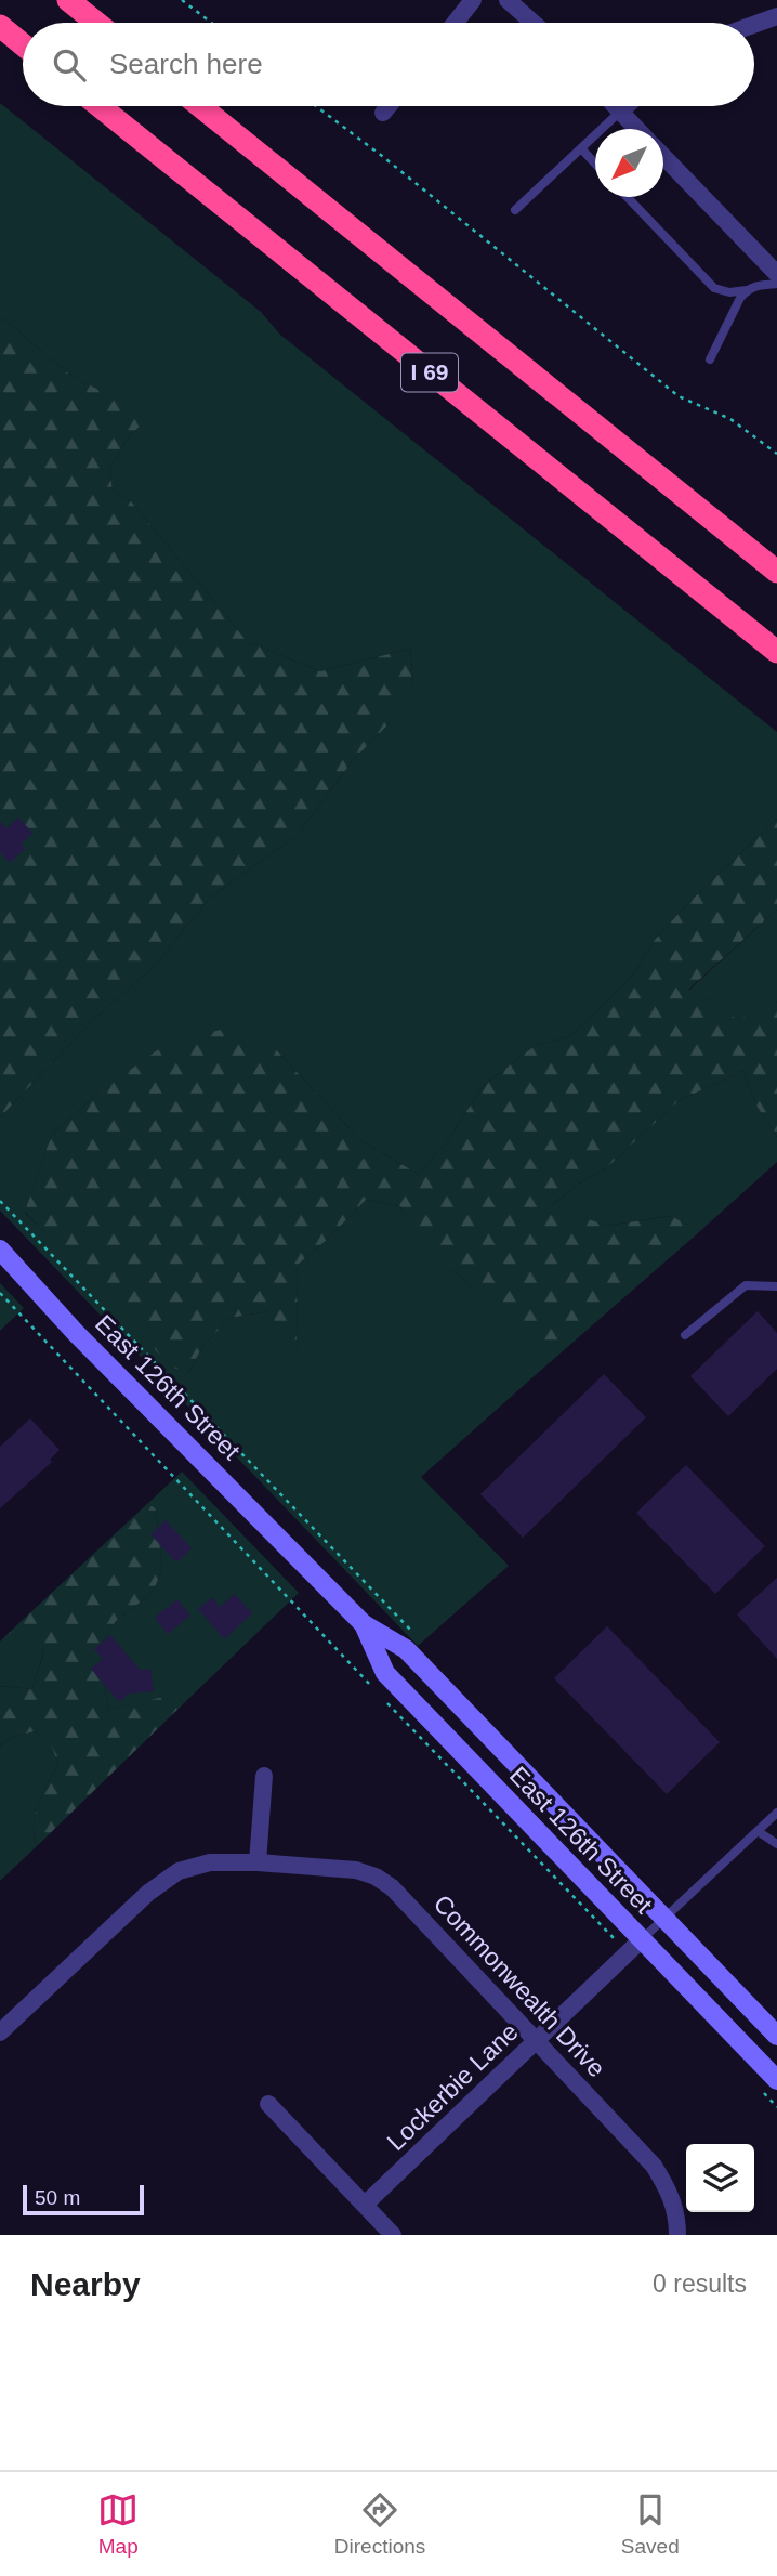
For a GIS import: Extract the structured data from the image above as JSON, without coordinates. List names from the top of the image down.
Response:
{
  "streets": {
    "highway": ["I 69"],
    "main road": ["East 126th Street"],
    "street": ["Commonwealth Drive", "Lockerbie Lane"]
  },
  "crossings": [
    ["East 126th Street", "Lockerbie Lane"],
    ["Commonwealth Drive", "Lockerbie Lane"]
  ],
  "scale_bar": "50 m",
  "north": "bottom left",
  "page": {
    "search": "Search here",
    "scale": "50 m",
    "heading": ["Nearby", "0 results"],
    "nav": ["Map", "Directions", "Saved"]
  }
}
